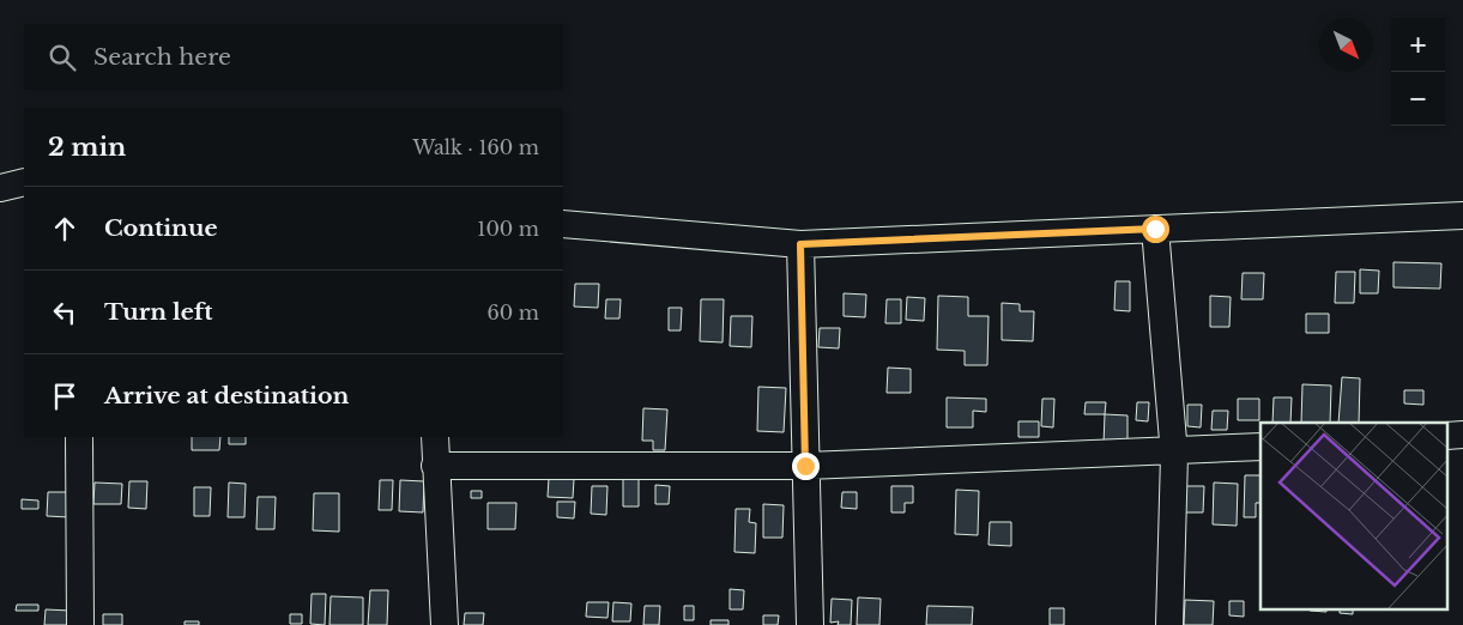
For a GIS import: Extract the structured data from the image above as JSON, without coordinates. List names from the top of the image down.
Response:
{
  "north": "bottom right",
  "page": {
    "map_buttons": ["+", "−"],
    "search": "Search here",
    "heading": ["2 min", "Walk · 160 m"],
    "list": [
      ["Continue", "100 m"],
      ["Turn left", "60 m"],
      "Arrive at destination"
    ]
  }
}
